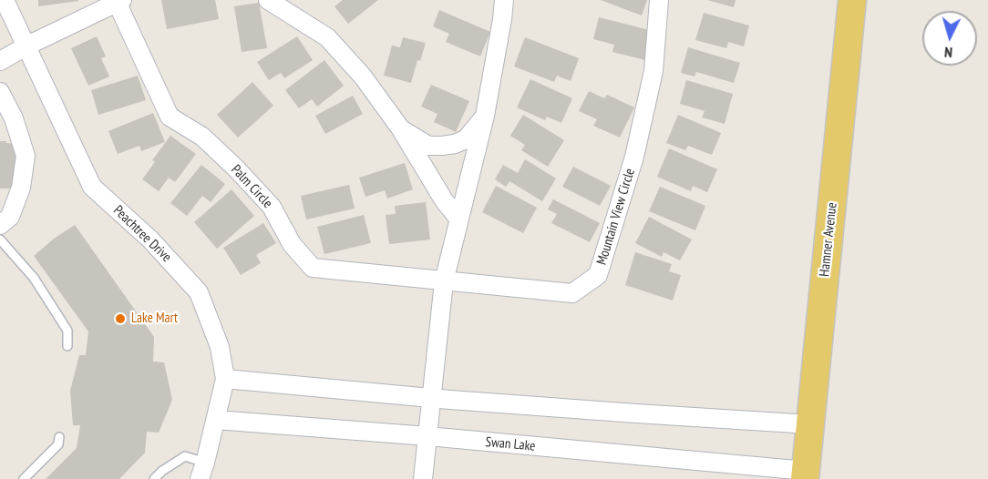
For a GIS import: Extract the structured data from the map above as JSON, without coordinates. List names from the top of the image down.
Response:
{
  "streets": {
    "main road": ["Hamner Avenue"],
    "street": [
      "Palm Circle",
      "Mountain View Circle",
      "Peachtree Drive",
      "Swan Lake"
    ]
  },
  "crossings": [
    ["Palm Circle", "Mountain View Circle"],
    ["Peachtree Drive", "Swan Lake"],
    ["Hamner Avenue", "Swan Lake"]
  ],
  "places": ["Lake Mart"],
  "north": "bottom"
}
